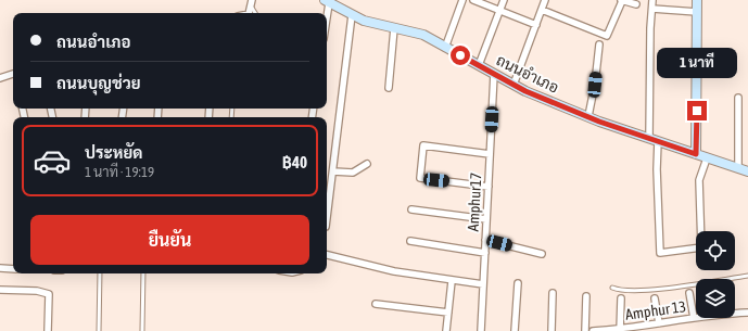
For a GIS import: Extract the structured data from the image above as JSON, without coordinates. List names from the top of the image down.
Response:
{
  "streets": {
    "street": ["ถนนอำเภอ", "Amphur17", "Amphur 13"]
  },
  "crossings": [
    ["ถนนอำเภอ", "Amphur17"]
  ],
  "page": {
    "banner": ["ถนนอำเภอ", "ถนนบุญช่วย"],
    "bubble": "1 นาที",
    "list": [
      {
        "name": "ประหยัด",
        "note": "1 นาที · 19:19",
        "value": "฿40"
      }
    ],
    "buttons": "ยืนยัน"
  }
}
